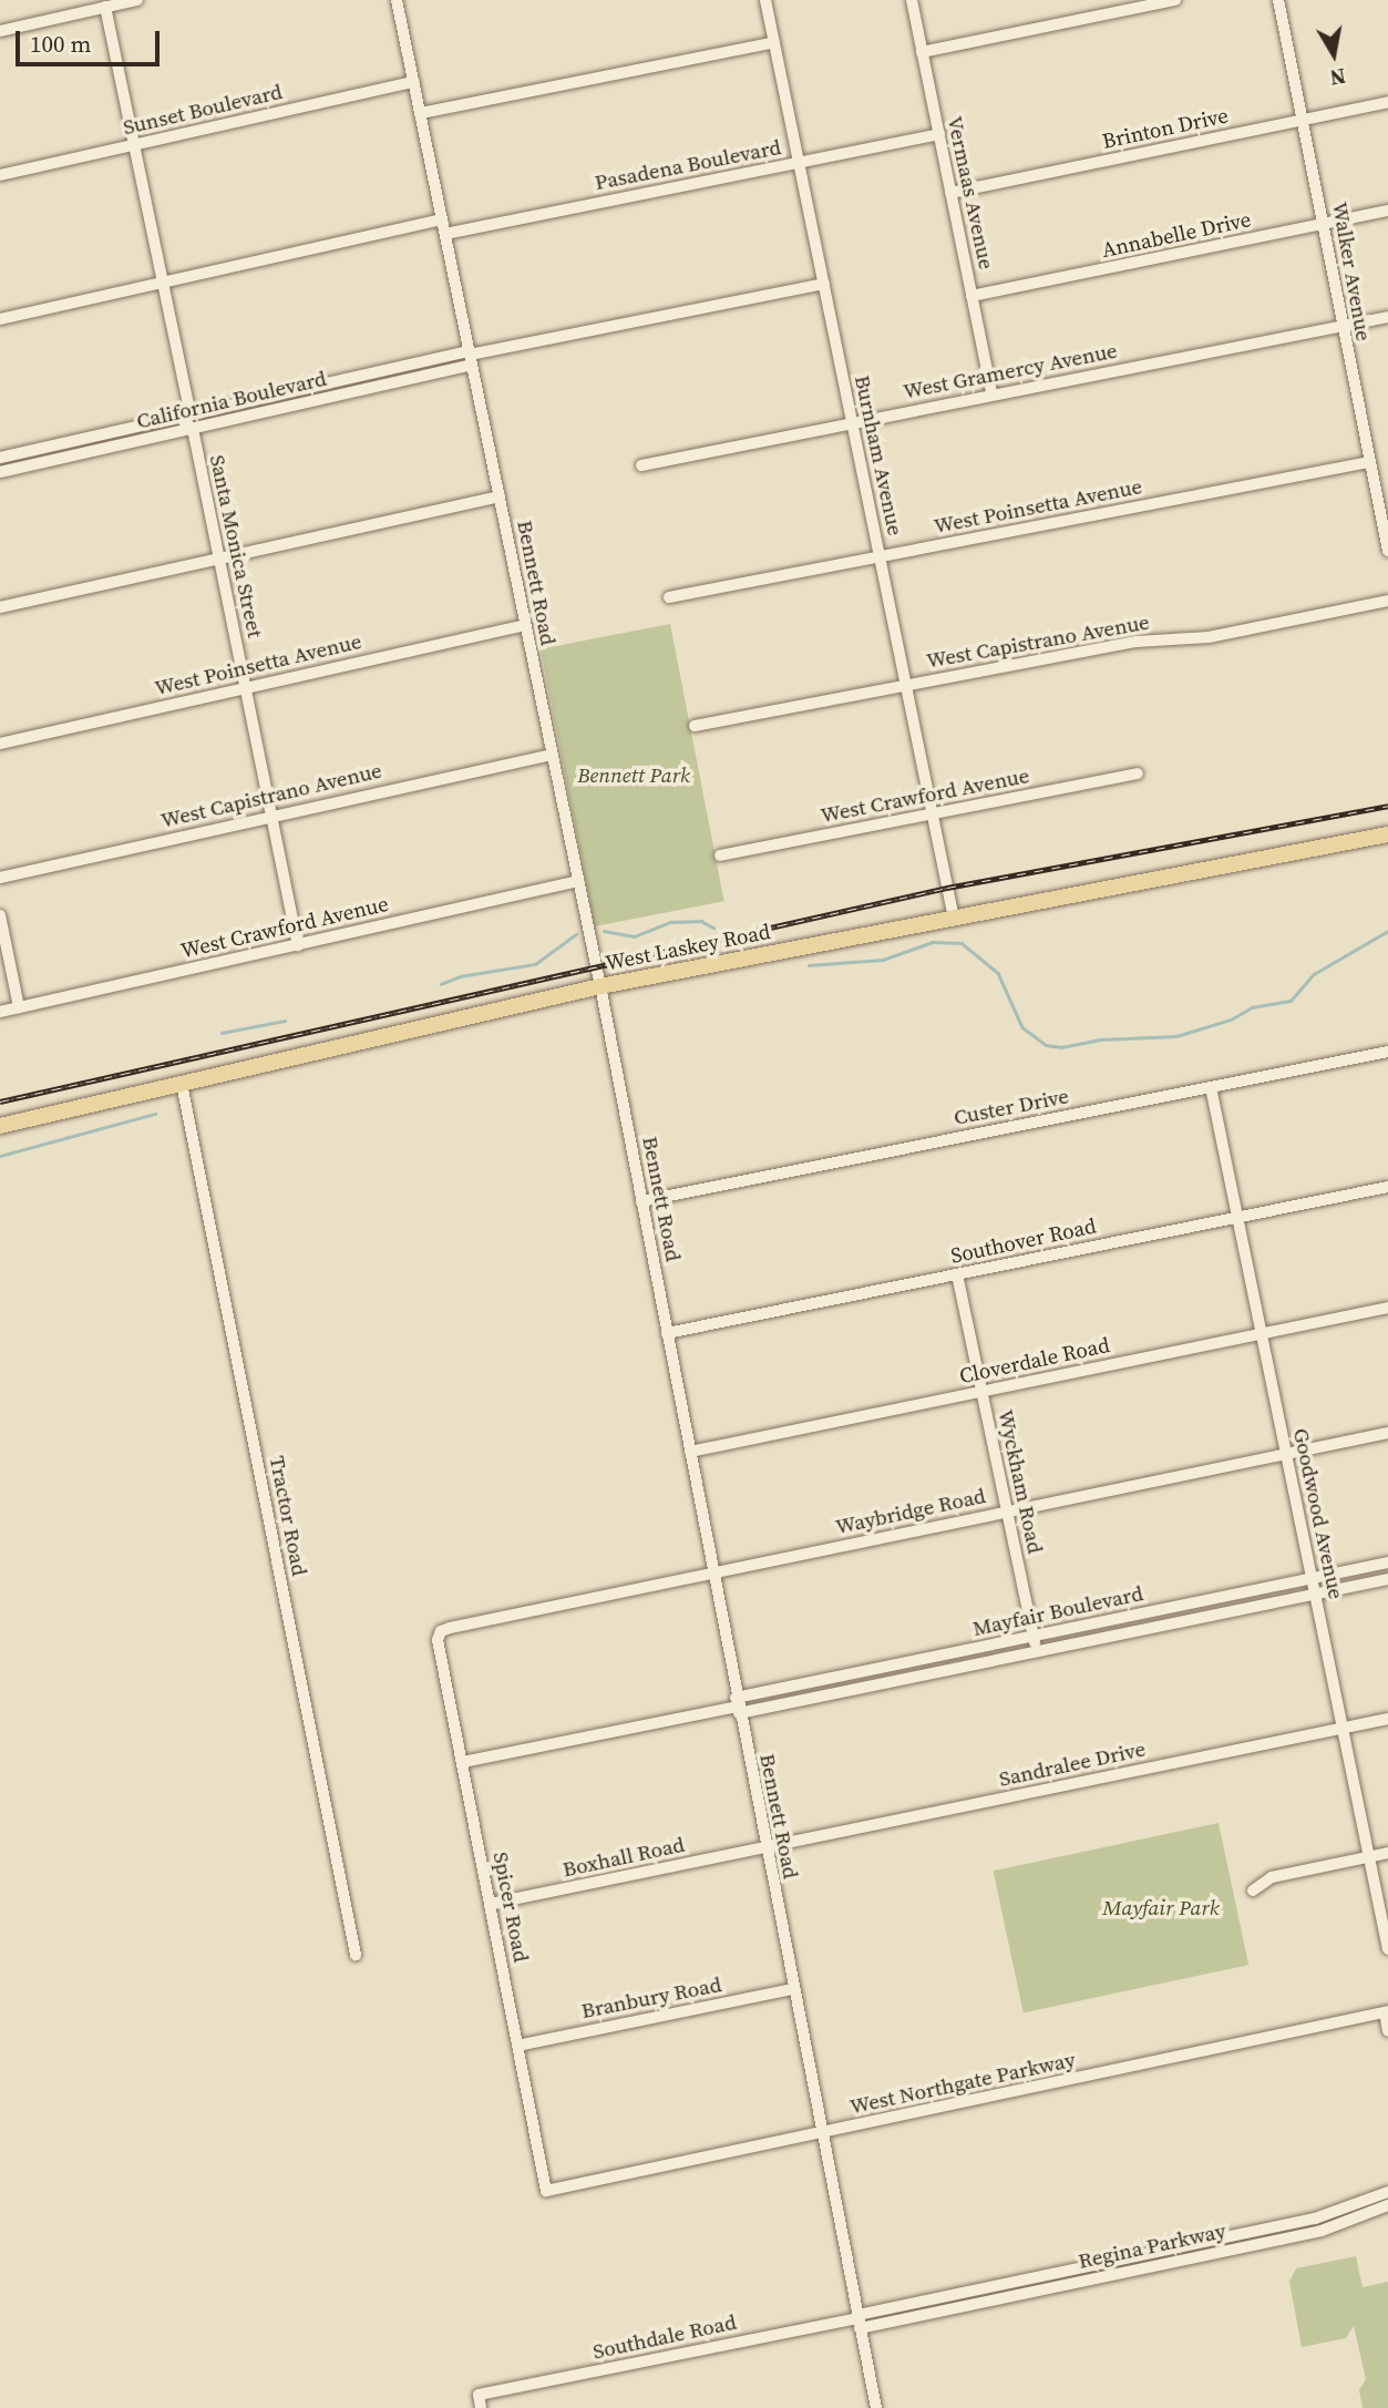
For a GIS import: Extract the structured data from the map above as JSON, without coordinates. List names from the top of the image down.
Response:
{
  "streets": {
    "main road": ["West Laskey Road"],
    "street": [
      "Sunset Boulevard",
      "Brinton Drive",
      "Pasadena Boulevard",
      "Vermaas Avenue",
      "Annabelle Drive",
      "Walker Avenue",
      "West Gramercy Avenue",
      "California Boulevard",
      "Burnham Avenue",
      "West Poinsetta Avenue",
      "Santa Monica Street",
      "Bennett Road",
      "West Capistrano Avenue",
      "West Crawford Avenue",
      "Custer Drive",
      "Southover Road",
      "Cloverdale Road",
      "Wyckham Road",
      "Waybridge Road",
      "Goodwood Avenue",
      "Tractor Road",
      "Mayfair Boulevard",
      "Sandralee Drive",
      "Boxhall Road",
      "Spicer Road",
      "Branbury Road",
      "West Northgate Parkway",
      "Regina Parkway",
      "Southdale Road"
    ]
  },
  "crossings": [
    ["Sunset Boulevard", "Santa Monica Street"],
    ["Sunset Boulevard", "Bennett Road"],
    ["Brinton Drive", "Vermaas Avenue"],
    ["Brinton Drive", "Walker Avenue"],
    ["Pasadena Boulevard", "Vermaas Avenue"],
    ["Pasadena Boulevard", "Burnham Avenue"],
    ["Pasadena Boulevard", "Bennett Road"],
    ["Vermaas Avenue", "Annabelle Drive"],
    ["Vermaas Avenue", "West Gramercy Avenue"],
    ["Annabelle Drive", "Walker Avenue"],
    ["Walker Avenue", "West Gramercy Avenue"],
    ["Walker Avenue", "West Poinsetta Avenue"],
    ["West Gramercy Avenue", "Burnham Avenue"],
    ["California Boulevard", "Burnham Avenue"],
    ["California Boulevard", "Santa Monica Street"],
    ["California Boulevard", "Bennett Road"],
    ["Burnham Avenue", "West Poinsetta Avenue"],
    ["Burnham Avenue", "West Capistrano Avenue"],
    ["Burnham Avenue", "West Crawford Avenue"],
    ["Burnham Avenue", "West Laskey Road"],
    ["West Poinsetta Avenue", "Santa Monica Street"],
    ["West Poinsetta Avenue", "Bennett Road"],
    ["Santa Monica Street", "West Capistrano Avenue"],
    ["Santa Monica Street", "West Crawford Avenue"],
    ["Bennett Road", "West Capistrano Avenue"],
    ["Bennett Road", "West Crawford Avenue"],
    ["Bennett Road", "West Laskey Road"],
    ["Bennett Road", "Custer Drive"],
    ["Bennett Road", "Southover Road"],
    ["Bennett Road", "Cloverdale Road"],
    ["Bennett Road", "Waybridge Road"],
    ["Bennett Road", "Mayfair Boulevard"],
    ["Bennett Road", "Sandralee Drive"],
    ["Bennett Road", "Boxhall Road"],
    ["Bennett Road", "Branbury Road"],
    ["Bennett Road", "West Northgate Parkway"],
    ["Bennett Road", "Regina Parkway"],
    ["Bennett Road", "Southdale Road"],
    ["West Laskey Road", "Tractor Road"],
    ["Custer Drive", "Goodwood Avenue"],
    ["Southover Road", "Wyckham Road"],
    ["Southover Road", "Goodwood Avenue"],
    ["Cloverdale Road", "Wyckham Road"],
    ["Cloverdale Road", "Goodwood Avenue"],
    ["Wyckham Road", "Waybridge Road"],
    ["Wyckham Road", "Mayfair Boulevard"],
    ["Waybridge Road", "Goodwood Avenue"],
    ["Waybridge Road", "Spicer Road"],
    ["Goodwood Avenue", "Mayfair Boulevard"],
    ["Goodwood Avenue", "Sandralee Drive"],
    ["Mayfair Boulevard", "Spicer Road"],
    ["Sandralee Drive", "Boxhall Road"],
    ["Boxhall Road", "Spicer Road"],
    ["Spicer Road", "Branbury Road"],
    ["Spicer Road", "West Northgate Parkway"],
    ["Regina Parkway", "Southdale Road"]
  ],
  "parks": ["Bennett Park", "Mayfair Park"],
  "scale_bar": "100 m",
  "north": "bottom"
}
